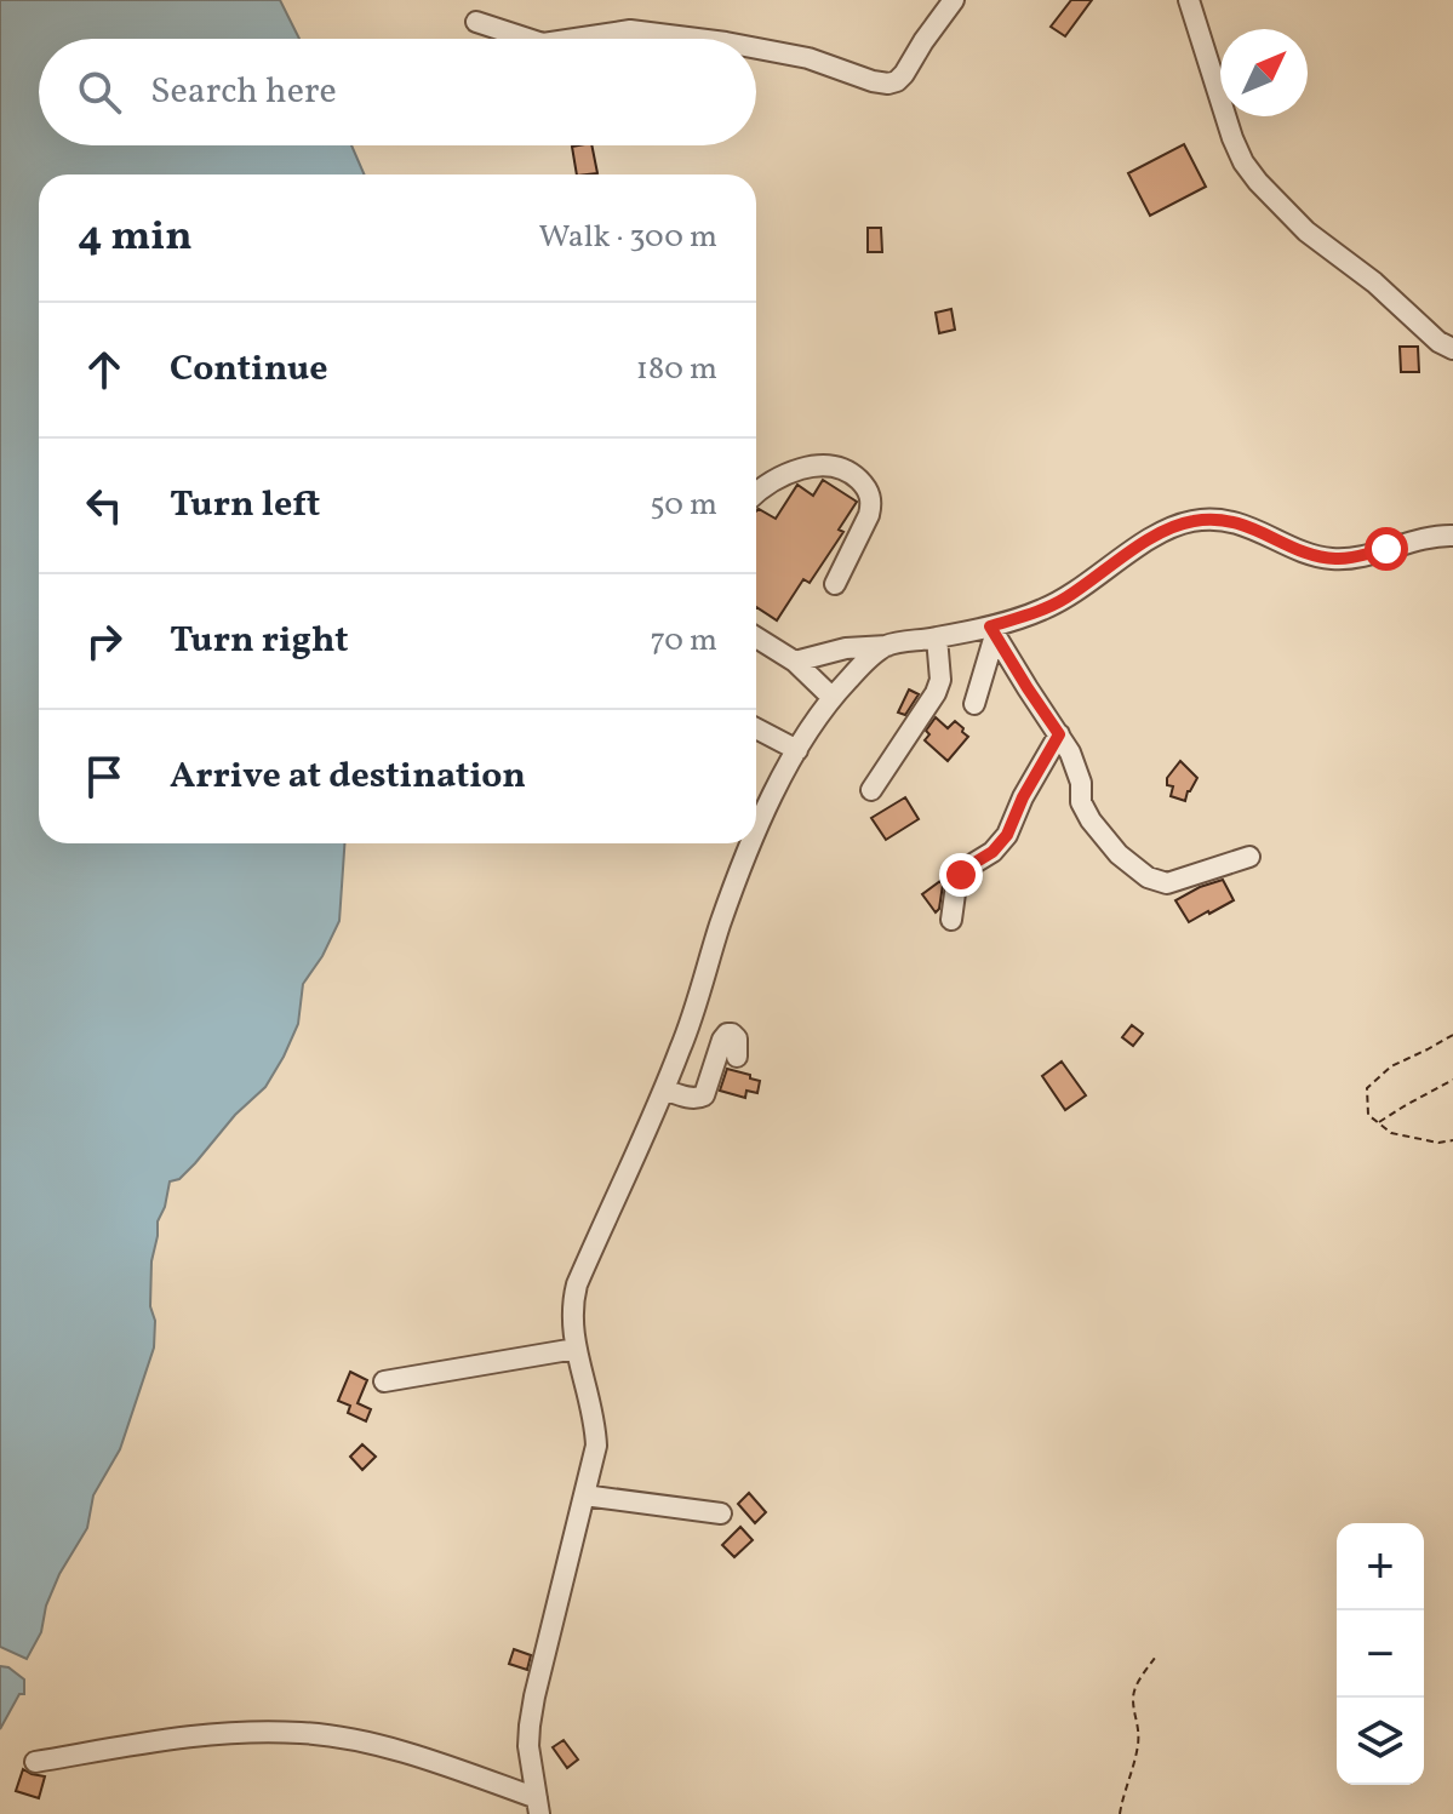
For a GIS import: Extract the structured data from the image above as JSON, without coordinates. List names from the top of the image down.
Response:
{
  "north": "top right",
  "page": {
    "search": "Search here",
    "heading": ["4 min", "Walk · 300 m"],
    "list": [
      ["Continue", "180 m"],
      ["Turn left", "50 m"],
      ["Turn right", "70 m"],
      "Arrive at destination"
    ],
    "map_buttons": ["+", "−"]
  }
}
